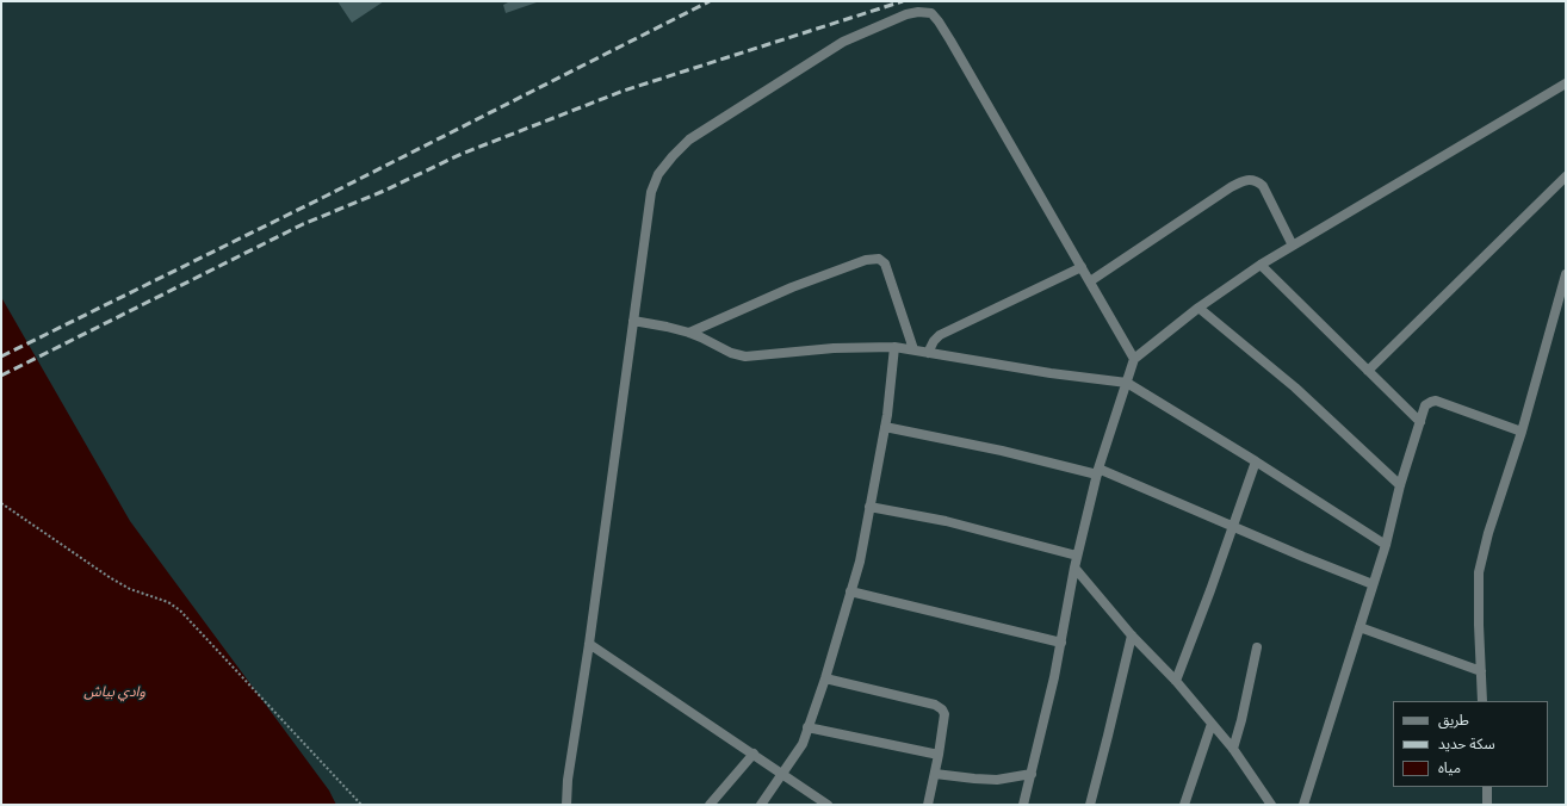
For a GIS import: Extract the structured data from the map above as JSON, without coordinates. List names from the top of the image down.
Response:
{
  "water": ["وادي بياش"],
  "legend": ["طريق", "سكة حديد", "مياه"]
}
